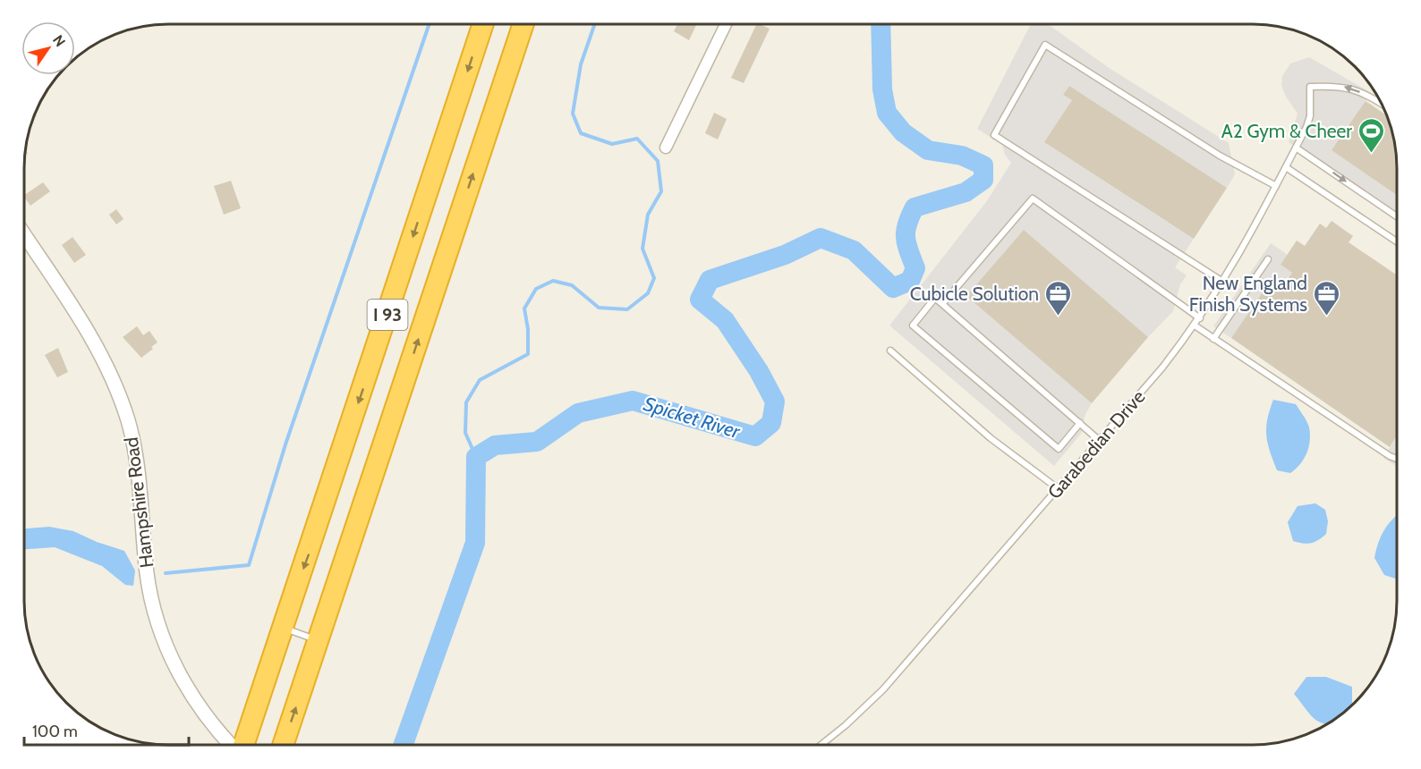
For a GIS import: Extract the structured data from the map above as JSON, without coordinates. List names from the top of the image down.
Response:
{
  "streets": {
    "highway": ["I 93"],
    "street": ["Hampshire Road"],
    "lane": ["Garabedian Drive"]
  },
  "water": ["Spicket River"],
  "places": {
    "sports": ["A2 Gym & Cheer"],
    "office": ["Cubicle Solution", "New England Finish Systems"]
  },
  "scale_bar": "100 m",
  "north": "top right"
}
